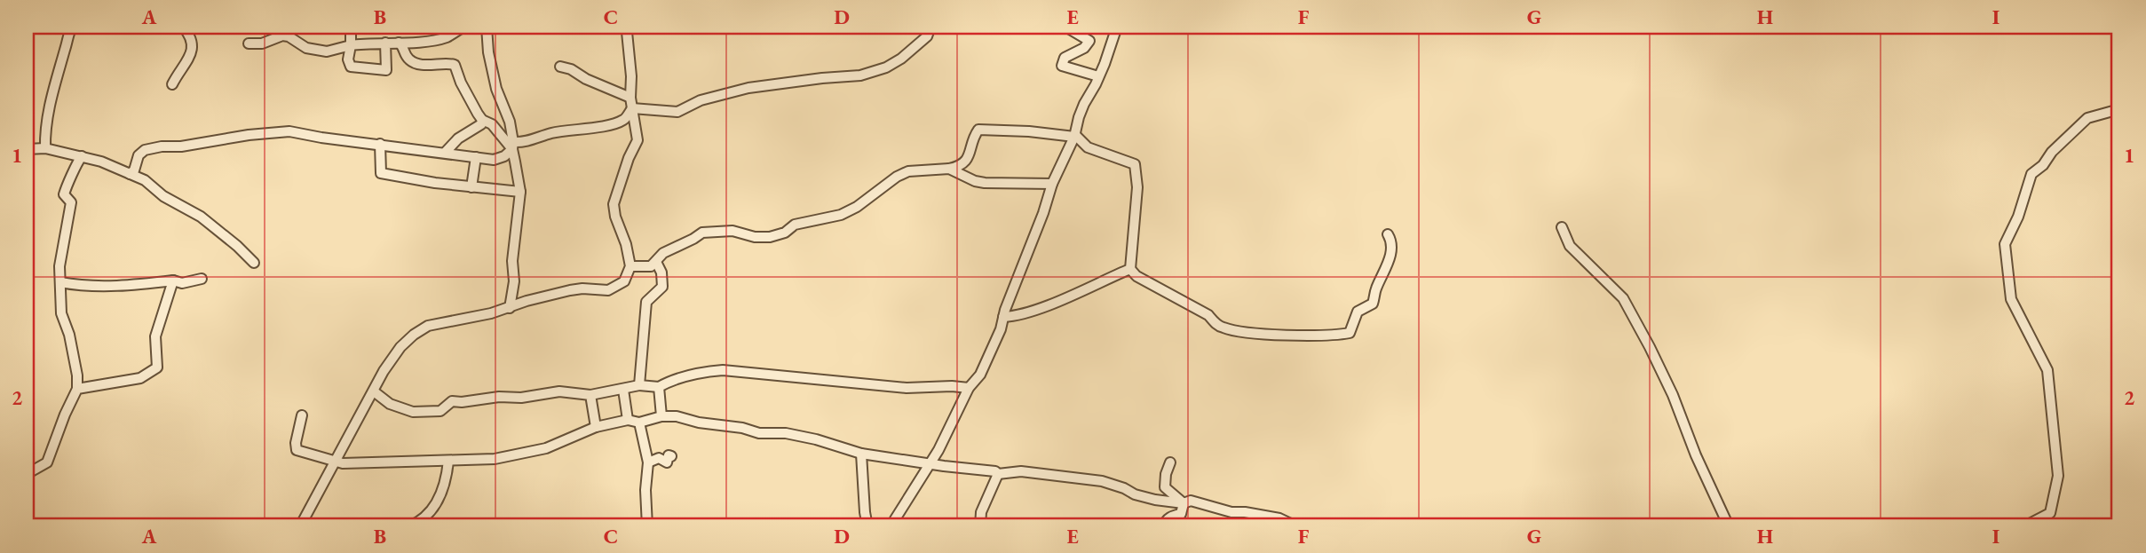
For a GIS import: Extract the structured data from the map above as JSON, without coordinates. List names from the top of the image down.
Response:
{
  "grid": {
    "columns": [
      "A",
      "B",
      "C",
      "D",
      "E",
      "F",
      "G",
      "H",
      "I"
    ],
    "rows": ["1", "2"]
  }
}
